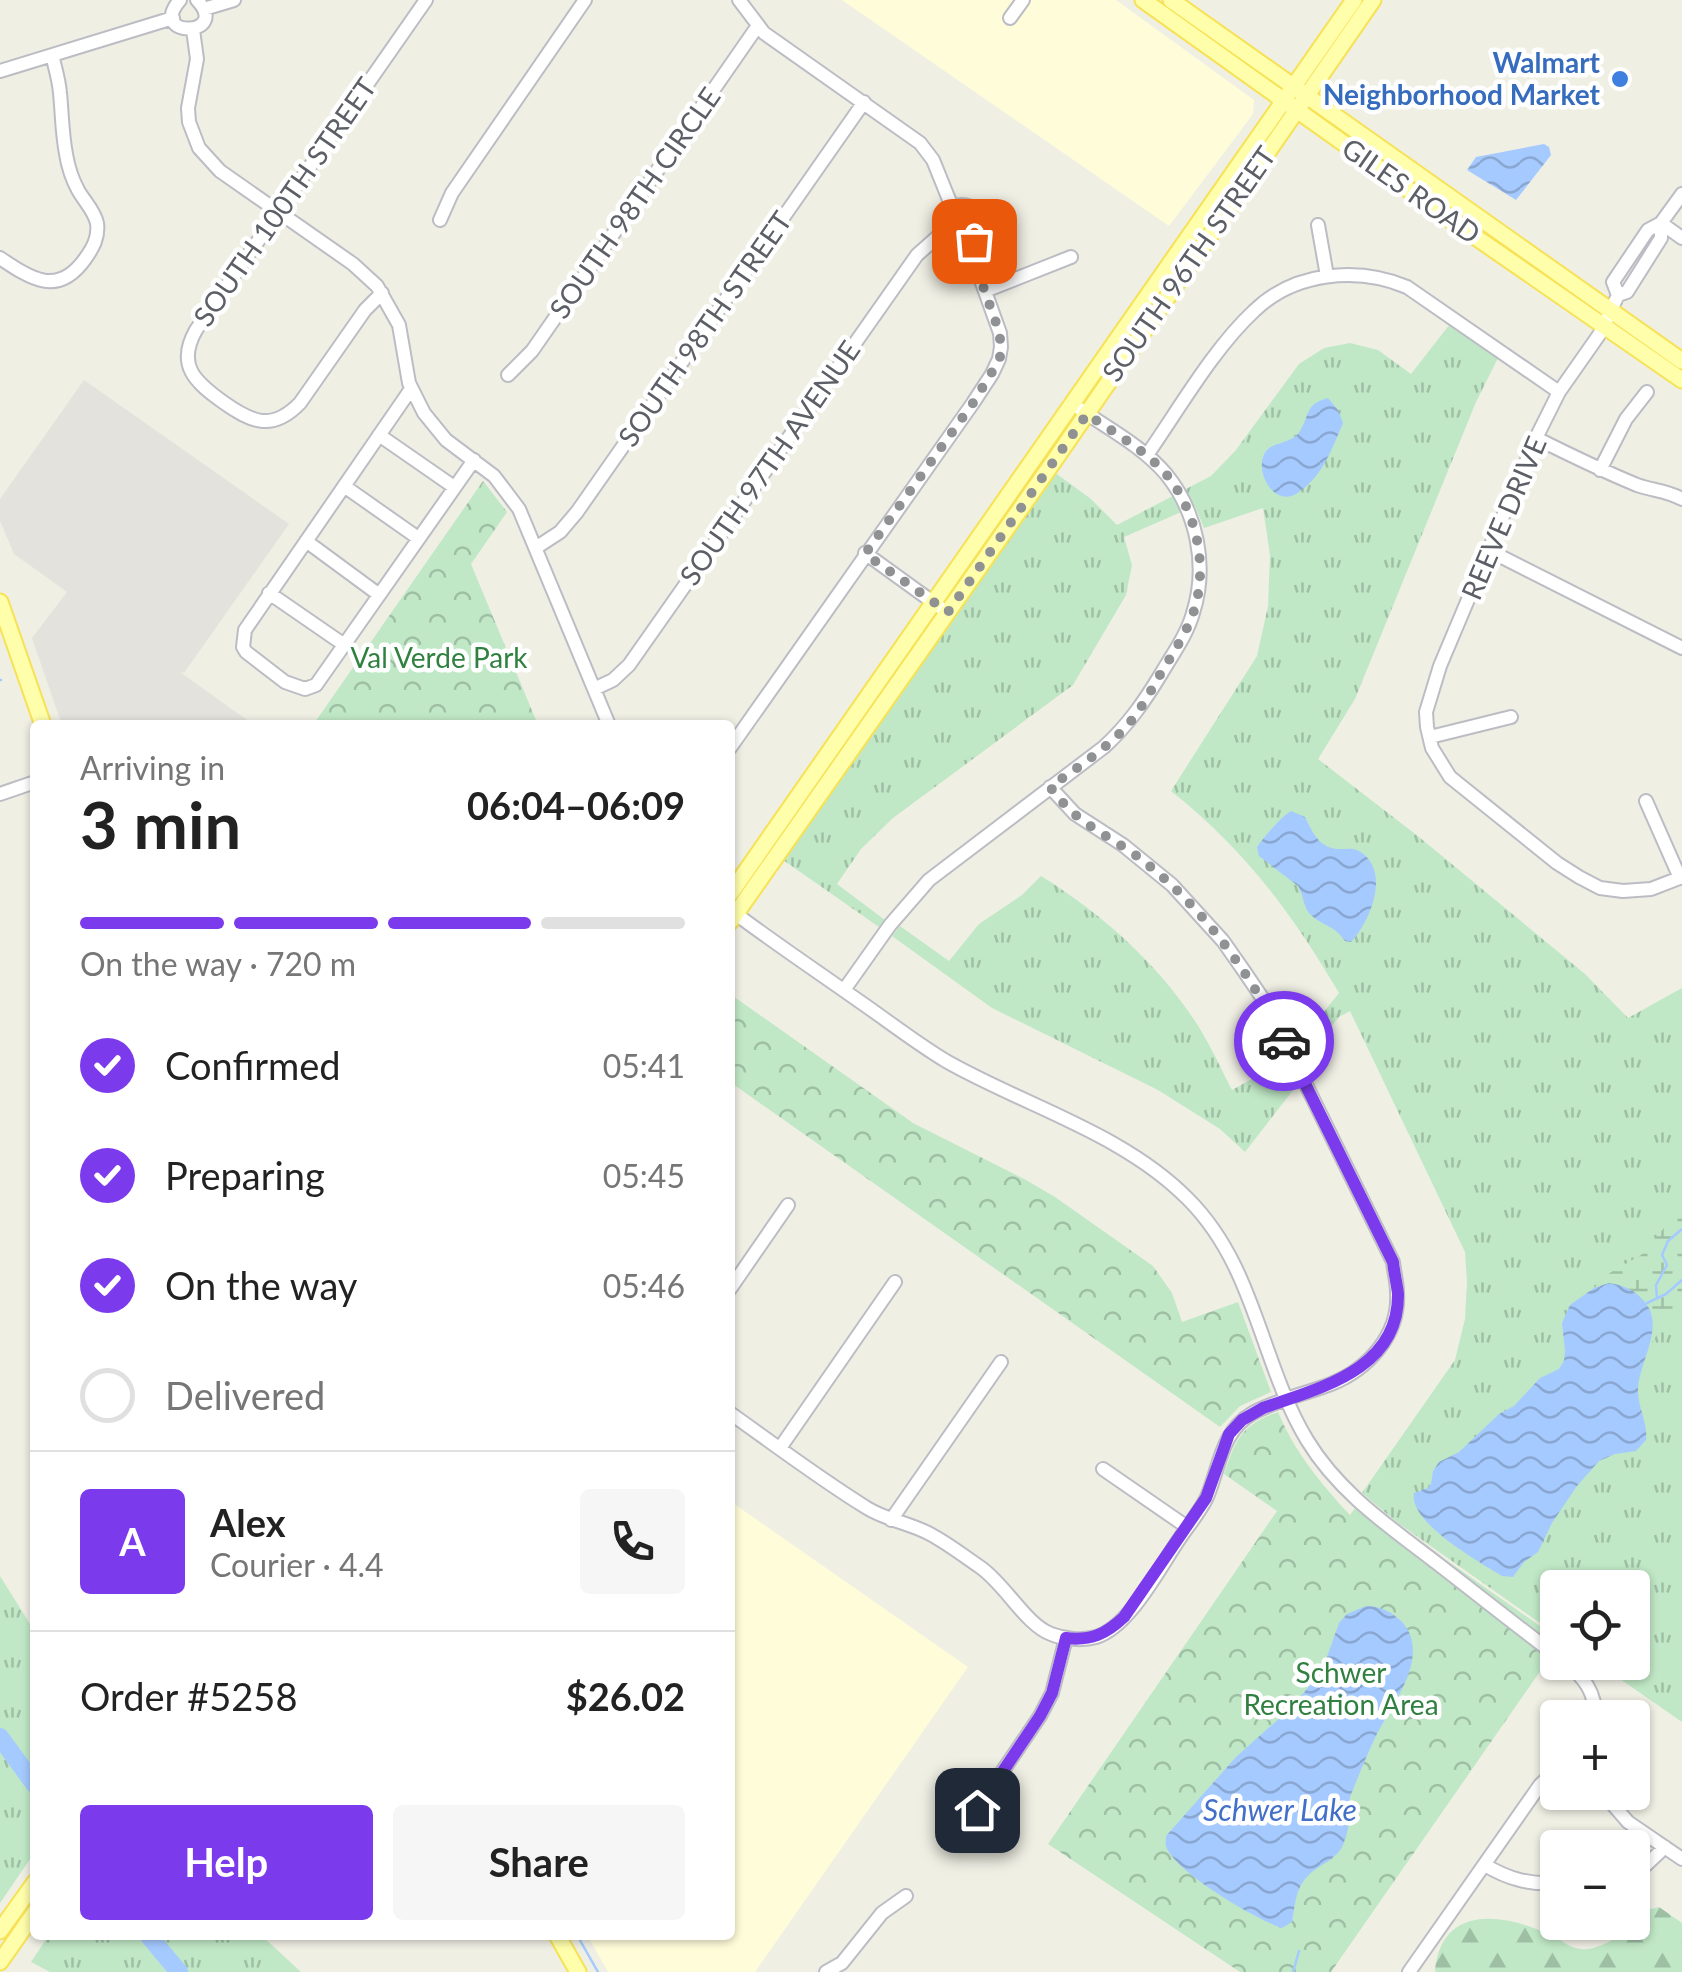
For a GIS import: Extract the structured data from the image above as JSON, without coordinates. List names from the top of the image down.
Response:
{
  "streets": {
    "main road": ["GILES ROAD", "SOUTH 96TH STREET"],
    "street": [
      "SOUTH 100TH STREET",
      "SOUTH 98TH CIRCLE",
      "SOUTH 98TH STREET",
      "SOUTH 97TH AVENUE",
      "REEVE DRIVE"
    ]
  },
  "crossings": [
    ["GILES ROAD", "SOUTH 96TH STREET"],
    ["GILES ROAD", "REEVE DRIVE"]
  ],
  "water": ["Schwer Lake"],
  "parks": ["Val Verde Park", "Schwer Recreation Area"],
  "places": ["Walmart Neighborhood Market"],
  "page": {
    "heading": ["3 min", "Arriving in", "06:04–06:09"],
    "panel": [
      "Alex",
      "Courier · 4.4",
      "Order #5258",
      "$26.02"
    ],
    "bar": "On the way · 720 m",
    "list": [
      ["Confirmed", "05:41"],
      ["Preparing", "05:45"],
      ["On the way", "05:46"],
      "Delivered"
    ],
    "round": "A",
    "map_buttons": ["+", "−"],
    "buttons": ["Help", "Share"]
  }
}
